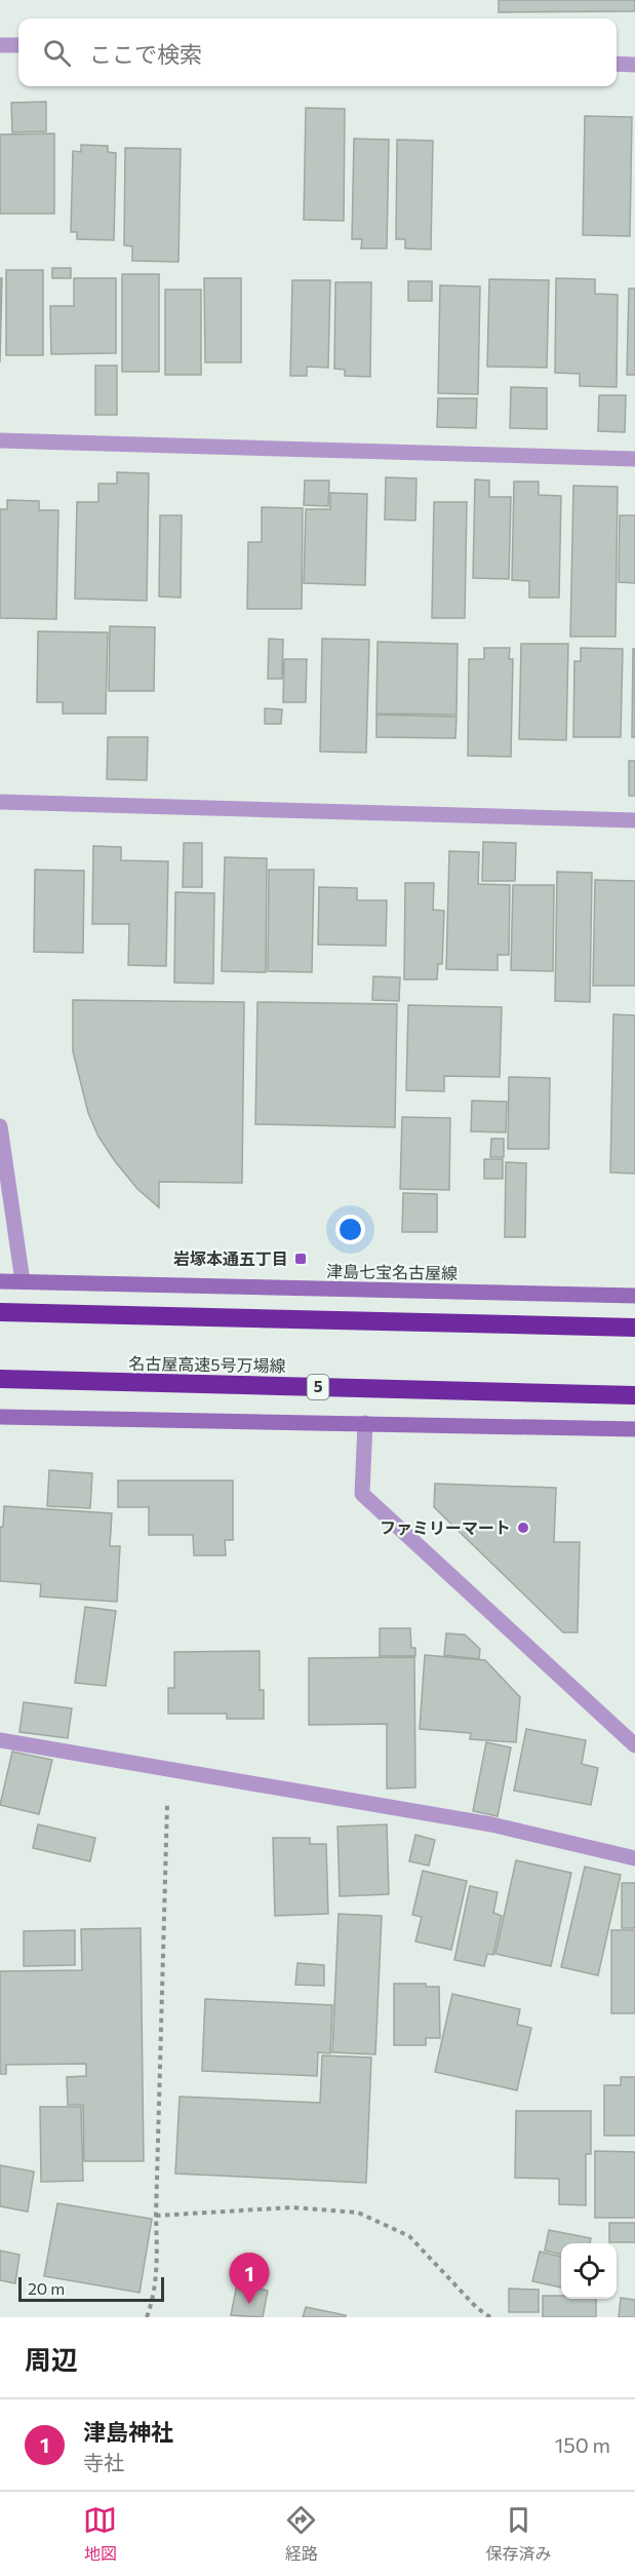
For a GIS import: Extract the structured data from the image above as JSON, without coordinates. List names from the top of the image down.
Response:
{
  "streets": {
    "highway": ["名古屋高速5号万場線", "5"],
    "main road": ["津島七宝名古屋線"]
  },
  "places": {
    "transit": ["岩塚本通五丁目"],
    "other": ["ファミリーマート"]
  },
  "scale_bar": "20 m",
  "page": {
    "search": "ここで検索",
    "pins": "1",
    "scale": "20 m",
    "heading": "周辺",
    "list": [
      {
        "mark": "1",
        "name": "津島神社",
        "note": "寺社",
        "value": "150 m"
      }
    ],
    "nav": ["地図", "経路", "保存済み"]
  }
}
